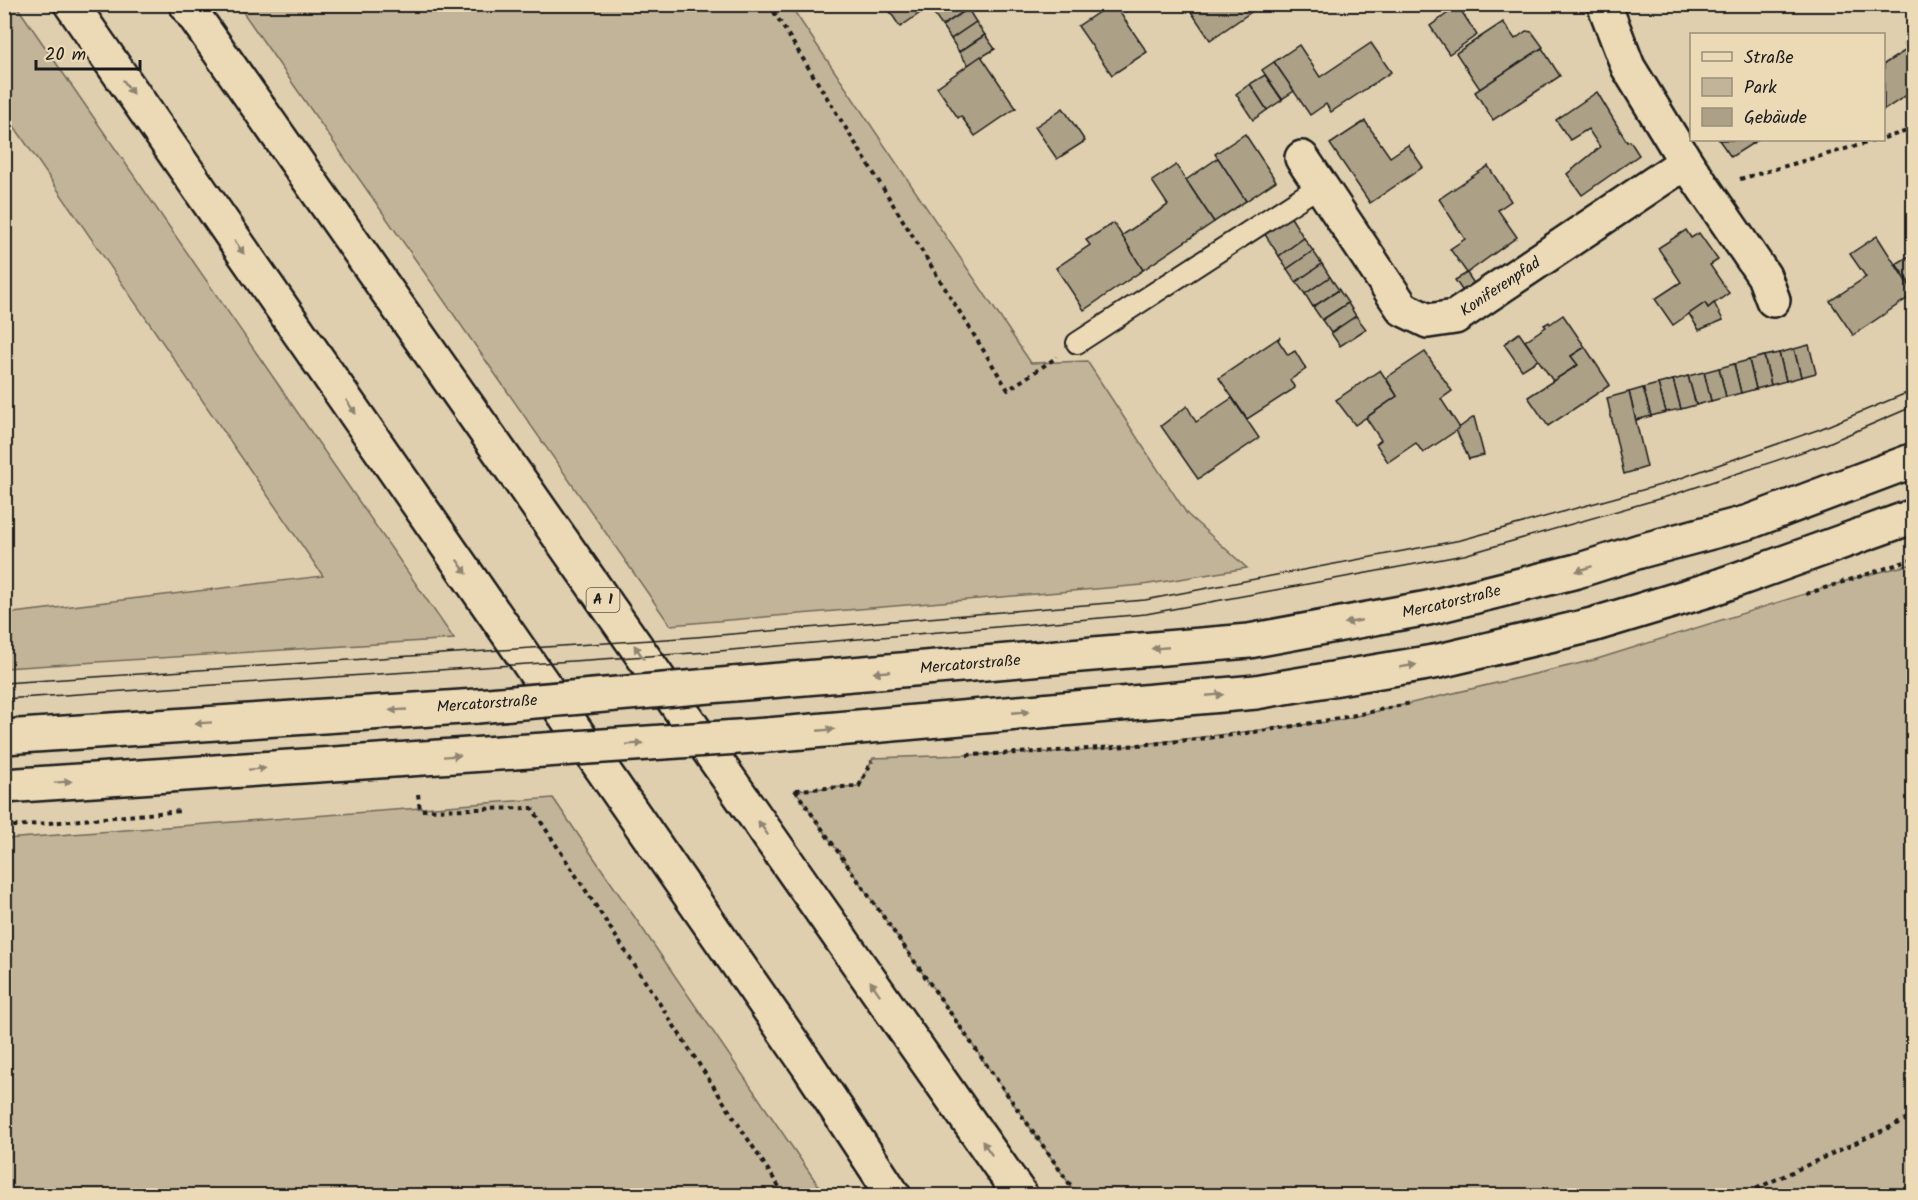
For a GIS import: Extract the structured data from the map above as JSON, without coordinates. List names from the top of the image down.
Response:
{
  "streets": {
    "main road": ["Koniferenpfad", "A 1", "Mercatorstraße"]
  },
  "legend": ["Straße", "Park", "Gebäude"],
  "scale_bar": "20 m"
}
